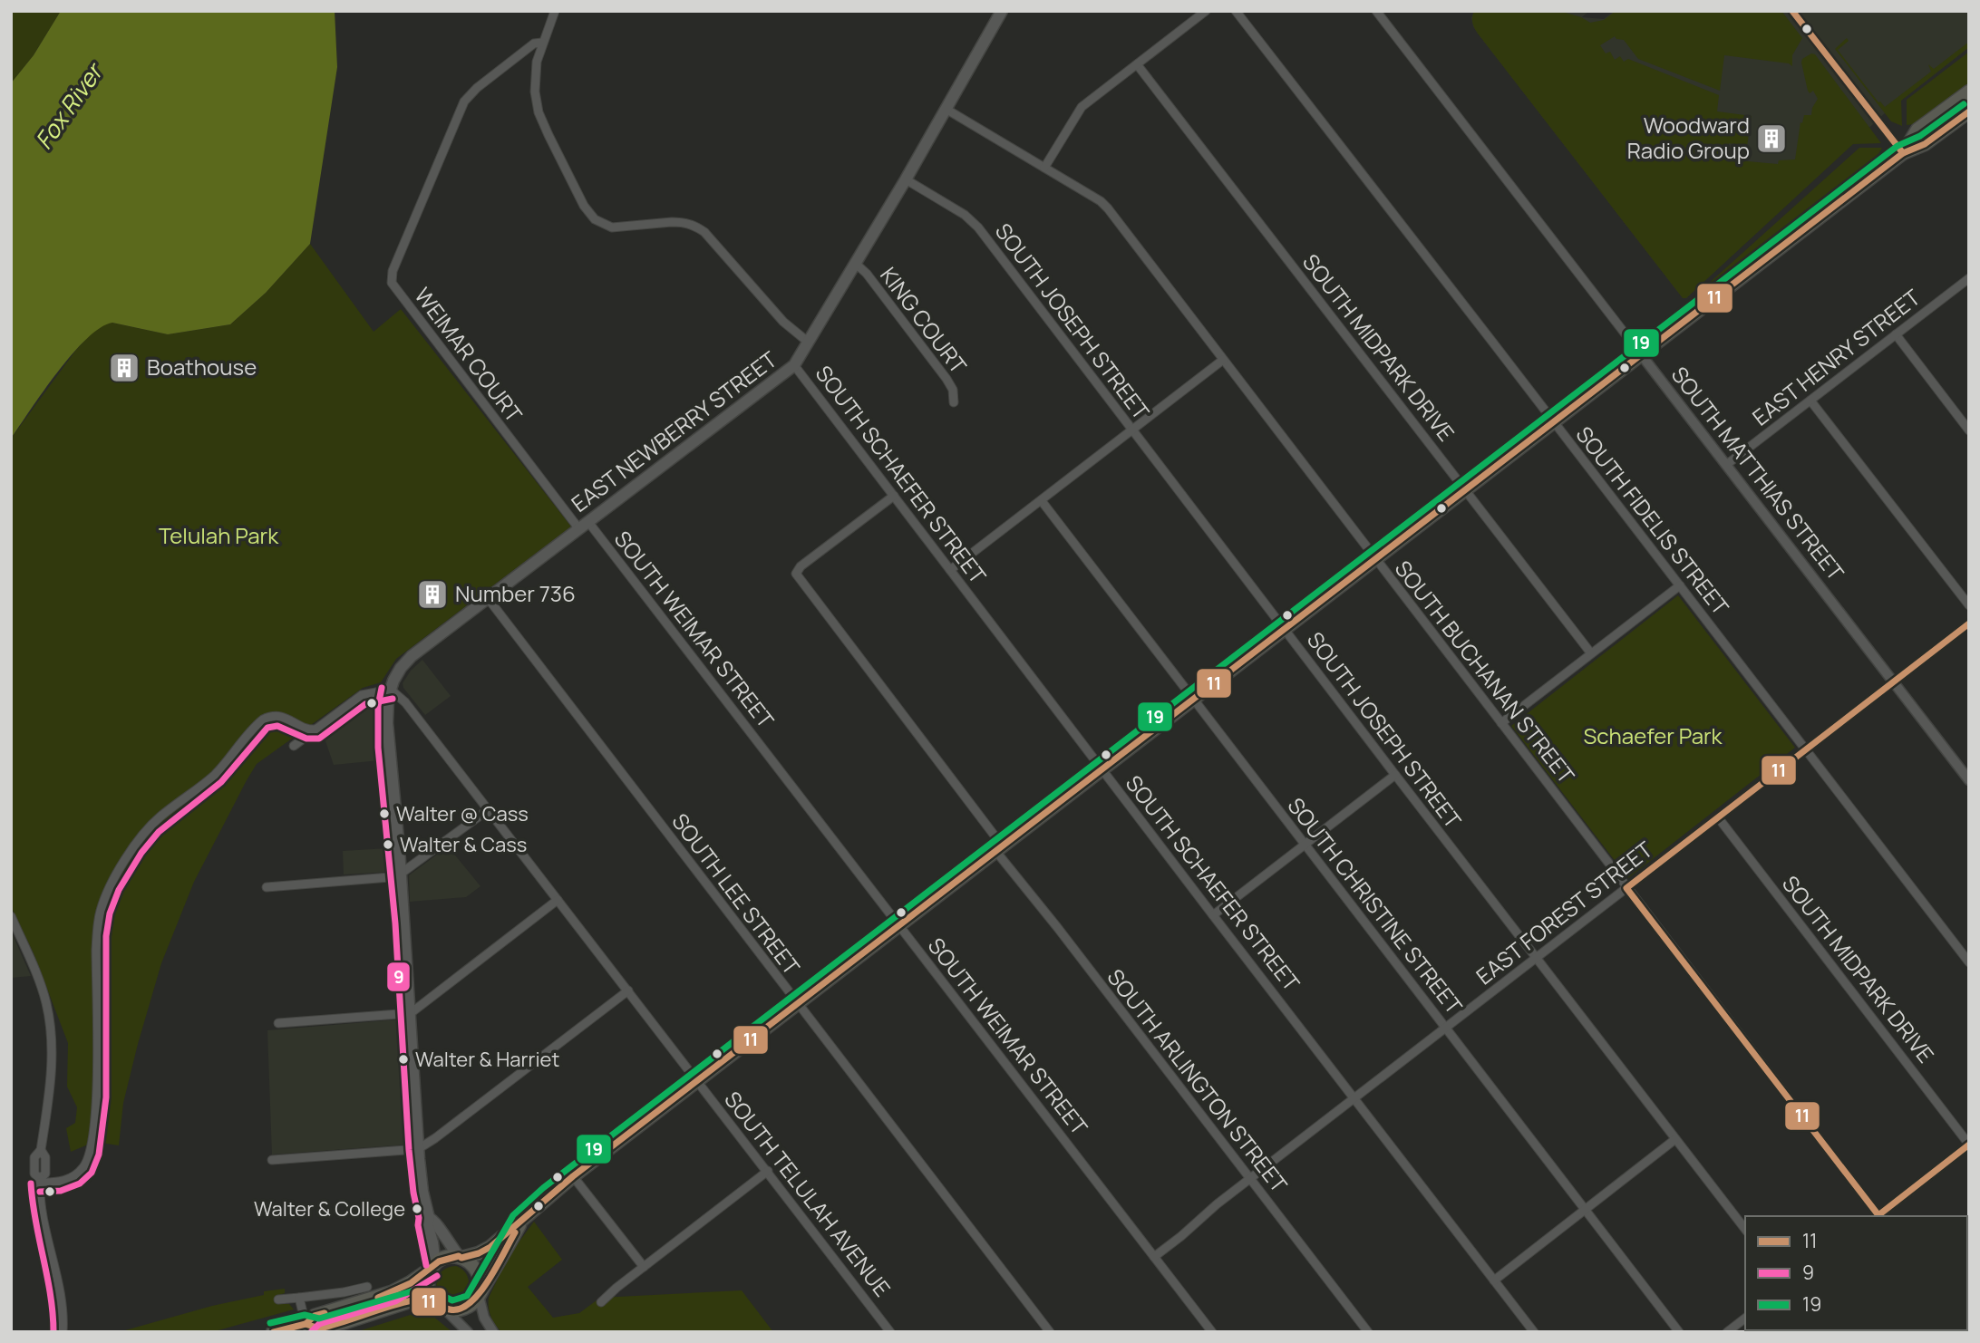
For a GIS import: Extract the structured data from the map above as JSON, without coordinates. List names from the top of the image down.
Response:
{
  "streets": {
    "main road": ["EAST NEWBERRY STREET"],
    "street": [
      "KING COURT",
      "SOUTH JOSEPH STREET",
      "SOUTH MIDPARK DRIVE",
      "WEIMAR COURT",
      "EAST HENRY STREET",
      "SOUTH MATTHIAS STREET",
      "SOUTH SCHAEFER STREET",
      "SOUTH FIDELIS STREET",
      "SOUTH WEIMAR STREET",
      "SOUTH BUCHANAN STREET",
      "SOUTH LEE STREET",
      "SOUTH CHRISTINE STREET",
      "EAST FOREST STREET",
      "SOUTH ARLINGTON STREET",
      "SOUTH TELULAH AVENUE"
    ]
  },
  "crossings": [
    ["KING COURT", "EAST NEWBERRY STREET"],
    ["SOUTH JOSEPH STREET", "EAST NEWBERRY STREET"],
    ["SOUTH JOSEPH STREET", "EAST FOREST STREET"],
    ["SOUTH MIDPARK DRIVE", "EAST FOREST STREET"],
    ["WEIMAR COURT", "EAST NEWBERRY STREET"],
    ["WEIMAR COURT", "SOUTH WEIMAR STREET"],
    ["EAST HENRY STREET", "SOUTH MATTHIAS STREET"],
    ["EAST NEWBERRY STREET", "SOUTH SCHAEFER STREET"],
    ["EAST NEWBERRY STREET", "SOUTH WEIMAR STREET"],
    ["EAST NEWBERRY STREET", "SOUTH BUCHANAN STREET"],
    ["EAST NEWBERRY STREET", "SOUTH LEE STREET"],
    ["EAST NEWBERRY STREET", "SOUTH TELULAH AVENUE"],
    ["SOUTH MATTHIAS STREET", "EAST FOREST STREET"],
    ["SOUTH SCHAEFER STREET", "EAST FOREST STREET"],
    ["SOUTH SCHAEFER STREET", "SOUTH ARLINGTON STREET"],
    ["SOUTH FIDELIS STREET", "EAST FOREST STREET"],
    ["SOUTH WEIMAR STREET", "EAST FOREST STREET"],
    ["SOUTH BUCHANAN STREET", "EAST FOREST STREET"],
    ["SOUTH CHRISTINE STREET", "EAST FOREST STREET"],
    ["EAST FOREST STREET", "SOUTH ARLINGTON STREET"]
  ],
  "water": ["Fox River"],
  "parks": ["Telulah Park", "Schaefer Park"],
  "places": {
    "building": ["Woodward Radio Group", "Boathouse", "Number 736"],
    "other": [
      "Walter @ Cass",
      "Walter & Cass",
      "Walter & Harriet",
      "Walter & College"
    ]
  },
  "lines": ["transit line 11", "transit line 19", "transit line 9"],
  "legend": ["11", "9", "19"]
}
